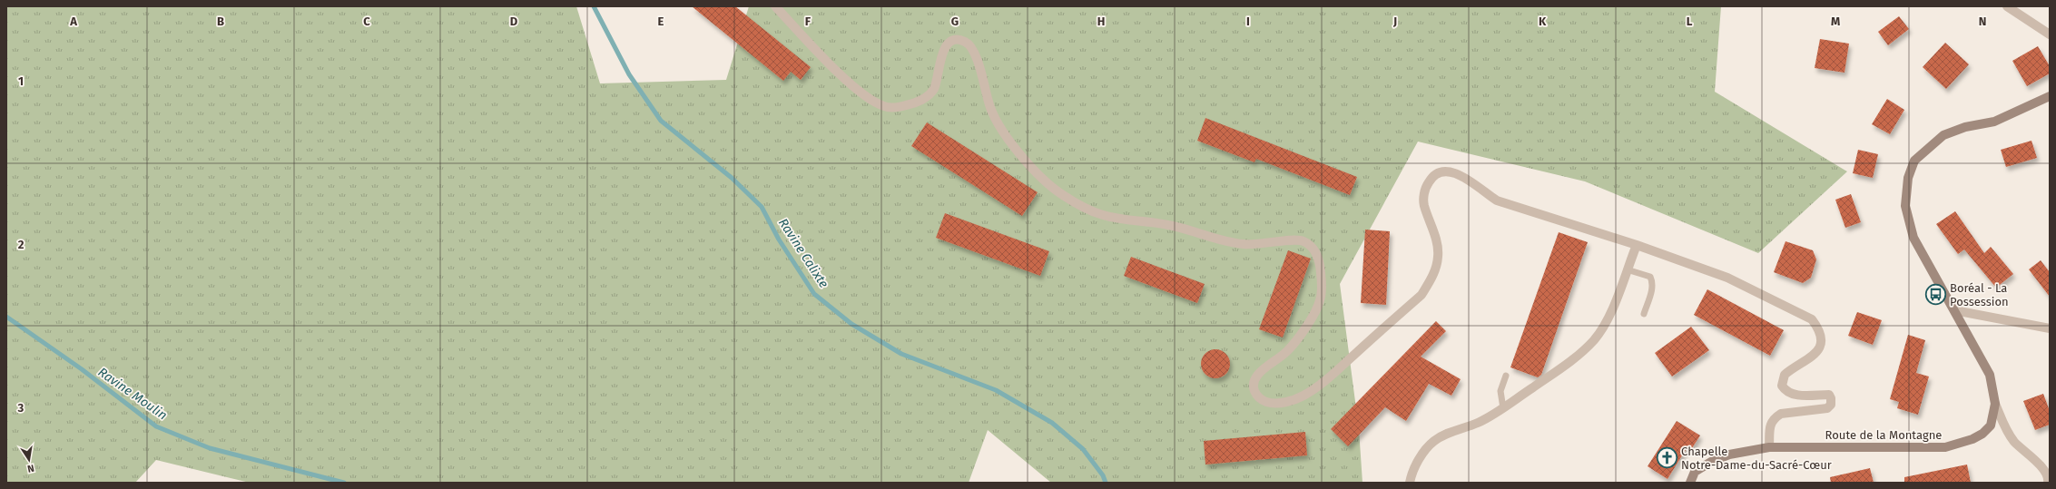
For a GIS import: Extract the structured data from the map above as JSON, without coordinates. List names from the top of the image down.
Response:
{
  "streets": {
    "main road": ["Route de la Montagne"]
  },
  "water": ["Ravine Calixte", "Ravine Moulin"],
  "places": {
    "bus stop": ["Boréal - La Possession"],
    "church": ["Chapelle Notre-Dame-du-Sacré-Cœur"]
  },
  "north": "bottom",
  "grid": {
    "columns": [
      "A",
      "B",
      "C",
      "D",
      "E",
      "F",
      "G",
      "H",
      "I",
      "J",
      "K",
      "L",
      "M",
      "N"
    ],
    "rows": ["1", "2", "3"]
  }
}
